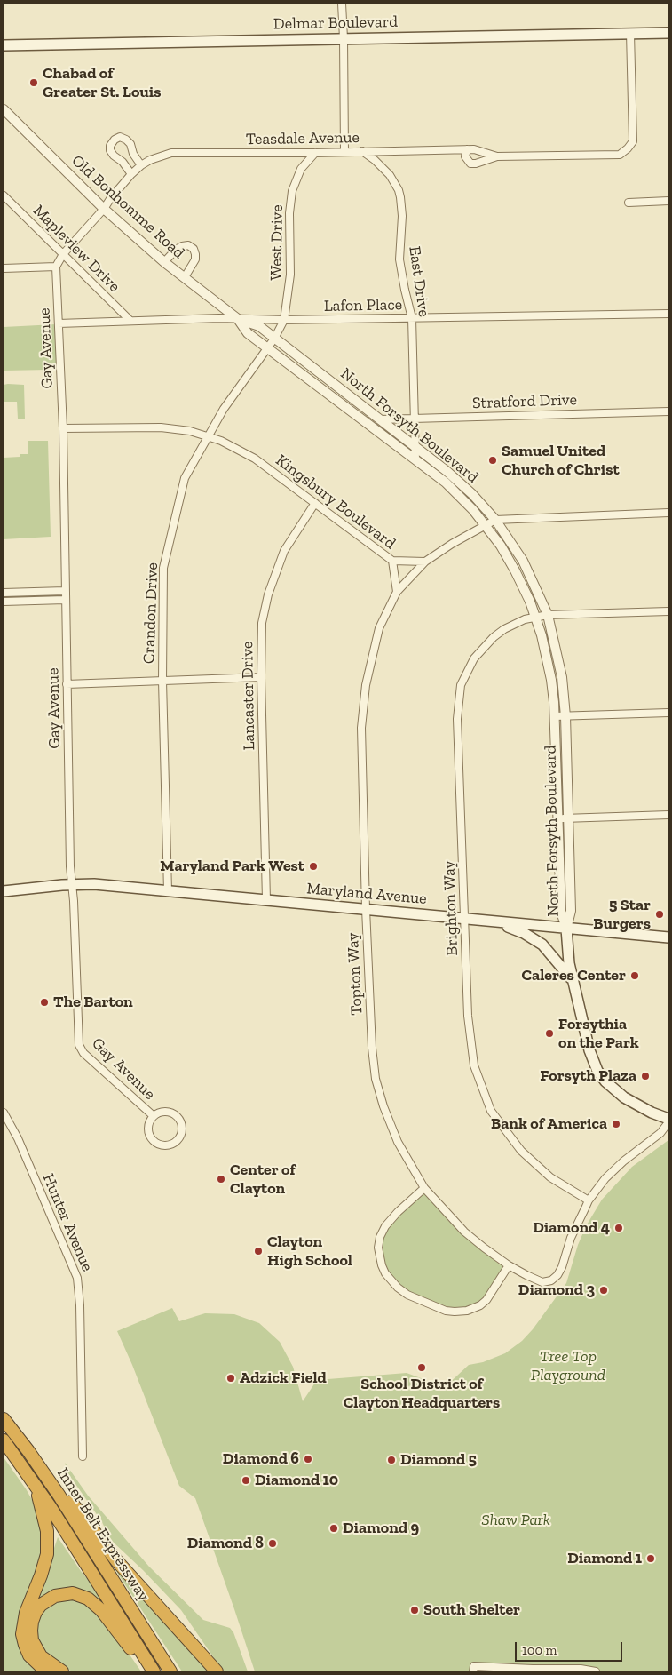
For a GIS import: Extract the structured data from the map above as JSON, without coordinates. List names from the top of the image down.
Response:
{
  "streets": {
    "highway": ["Inner Belt Expressway"],
    "main road": ["Delmar Boulevard", "Maryland Avenue"],
    "street": [
      "Teasdale Avenue",
      "Old Bonhomme Road",
      "West Drive",
      "Mapleview Drive",
      "East Drive",
      "Lafon Place",
      "Gay Avenue",
      "Stratford Drive",
      "North Forsyth Boulevard",
      "Kingsbury Boulevard",
      "Crandon Drive",
      "Lancaster Drive",
      "Brighton Way",
      "Topton Way",
      "Hunter Avenue"
    ]
  },
  "crossings": [
    ["Delmar Boulevard", "Teasdale Avenue"],
    ["Teasdale Avenue", "Old Bonhomme Road"],
    ["Teasdale Avenue", "West Drive"],
    ["Teasdale Avenue", "Mapleview Drive"],
    ["Teasdale Avenue", "East Drive"],
    ["Teasdale Avenue", "Gay Avenue"],
    ["Old Bonhomme Road", "Lafon Place"],
    ["Old Bonhomme Road", "North Forsyth Boulevard"],
    ["West Drive", "Lafon Place"],
    ["West Drive", "North Forsyth Boulevard"],
    ["West Drive", "Crandon Drive"],
    ["Mapleview Drive", "Lafon Place"],
    ["East Drive", "Lafon Place"],
    ["East Drive", "Stratford Drive"],
    ["East Drive", "North Forsyth Boulevard"],
    ["Lafon Place", "Gay Avenue"],
    ["Lafon Place", "North Forsyth Boulevard"],
    ["Gay Avenue", "Kingsbury Boulevard"],
    ["Gay Avenue", "Maryland Avenue"],
    ["Stratford Drive", "North Forsyth Boulevard"],
    ["North Forsyth Boulevard", "Crandon Drive"],
    ["North Forsyth Boulevard", "Maryland Avenue"],
    ["North Forsyth Boulevard", "Brighton Way"],
    ["Kingsbury Boulevard", "Crandon Drive"],
    ["Kingsbury Boulevard", "Lancaster Drive"],
    ["Kingsbury Boulevard", "Topton Way"],
    ["Crandon Drive", "Maryland Avenue"],
    ["Lancaster Drive", "Maryland Avenue"],
    ["Maryland Avenue", "Brighton Way"],
    ["Maryland Avenue", "Topton Way"],
    ["Brighton Way", "Topton Way"]
  ],
  "parks": ["Tree Top Playground", "Shaw Park"],
  "places": [
    "Chabad of Greater St. Louis",
    "Samuel United Church of Christ",
    "Maryland Park West",
    "5 Star Burgers",
    "Caleres Center",
    "The Barton",
    "Forsythia on the Park",
    "Forsyth Plaza",
    "Bank of America",
    "Center of Clayton",
    "Diamond 4",
    "Clayton High School",
    "Diamond 3",
    "School District of Clayton Headquarters",
    "Adzick Field",
    "Diamond 6",
    "Diamond 5",
    "Diamond 10",
    "Diamond 9",
    "Diamond 8",
    "Diamond 1",
    "South Shelter"
  ],
  "scale_bar": "100 m"
}
